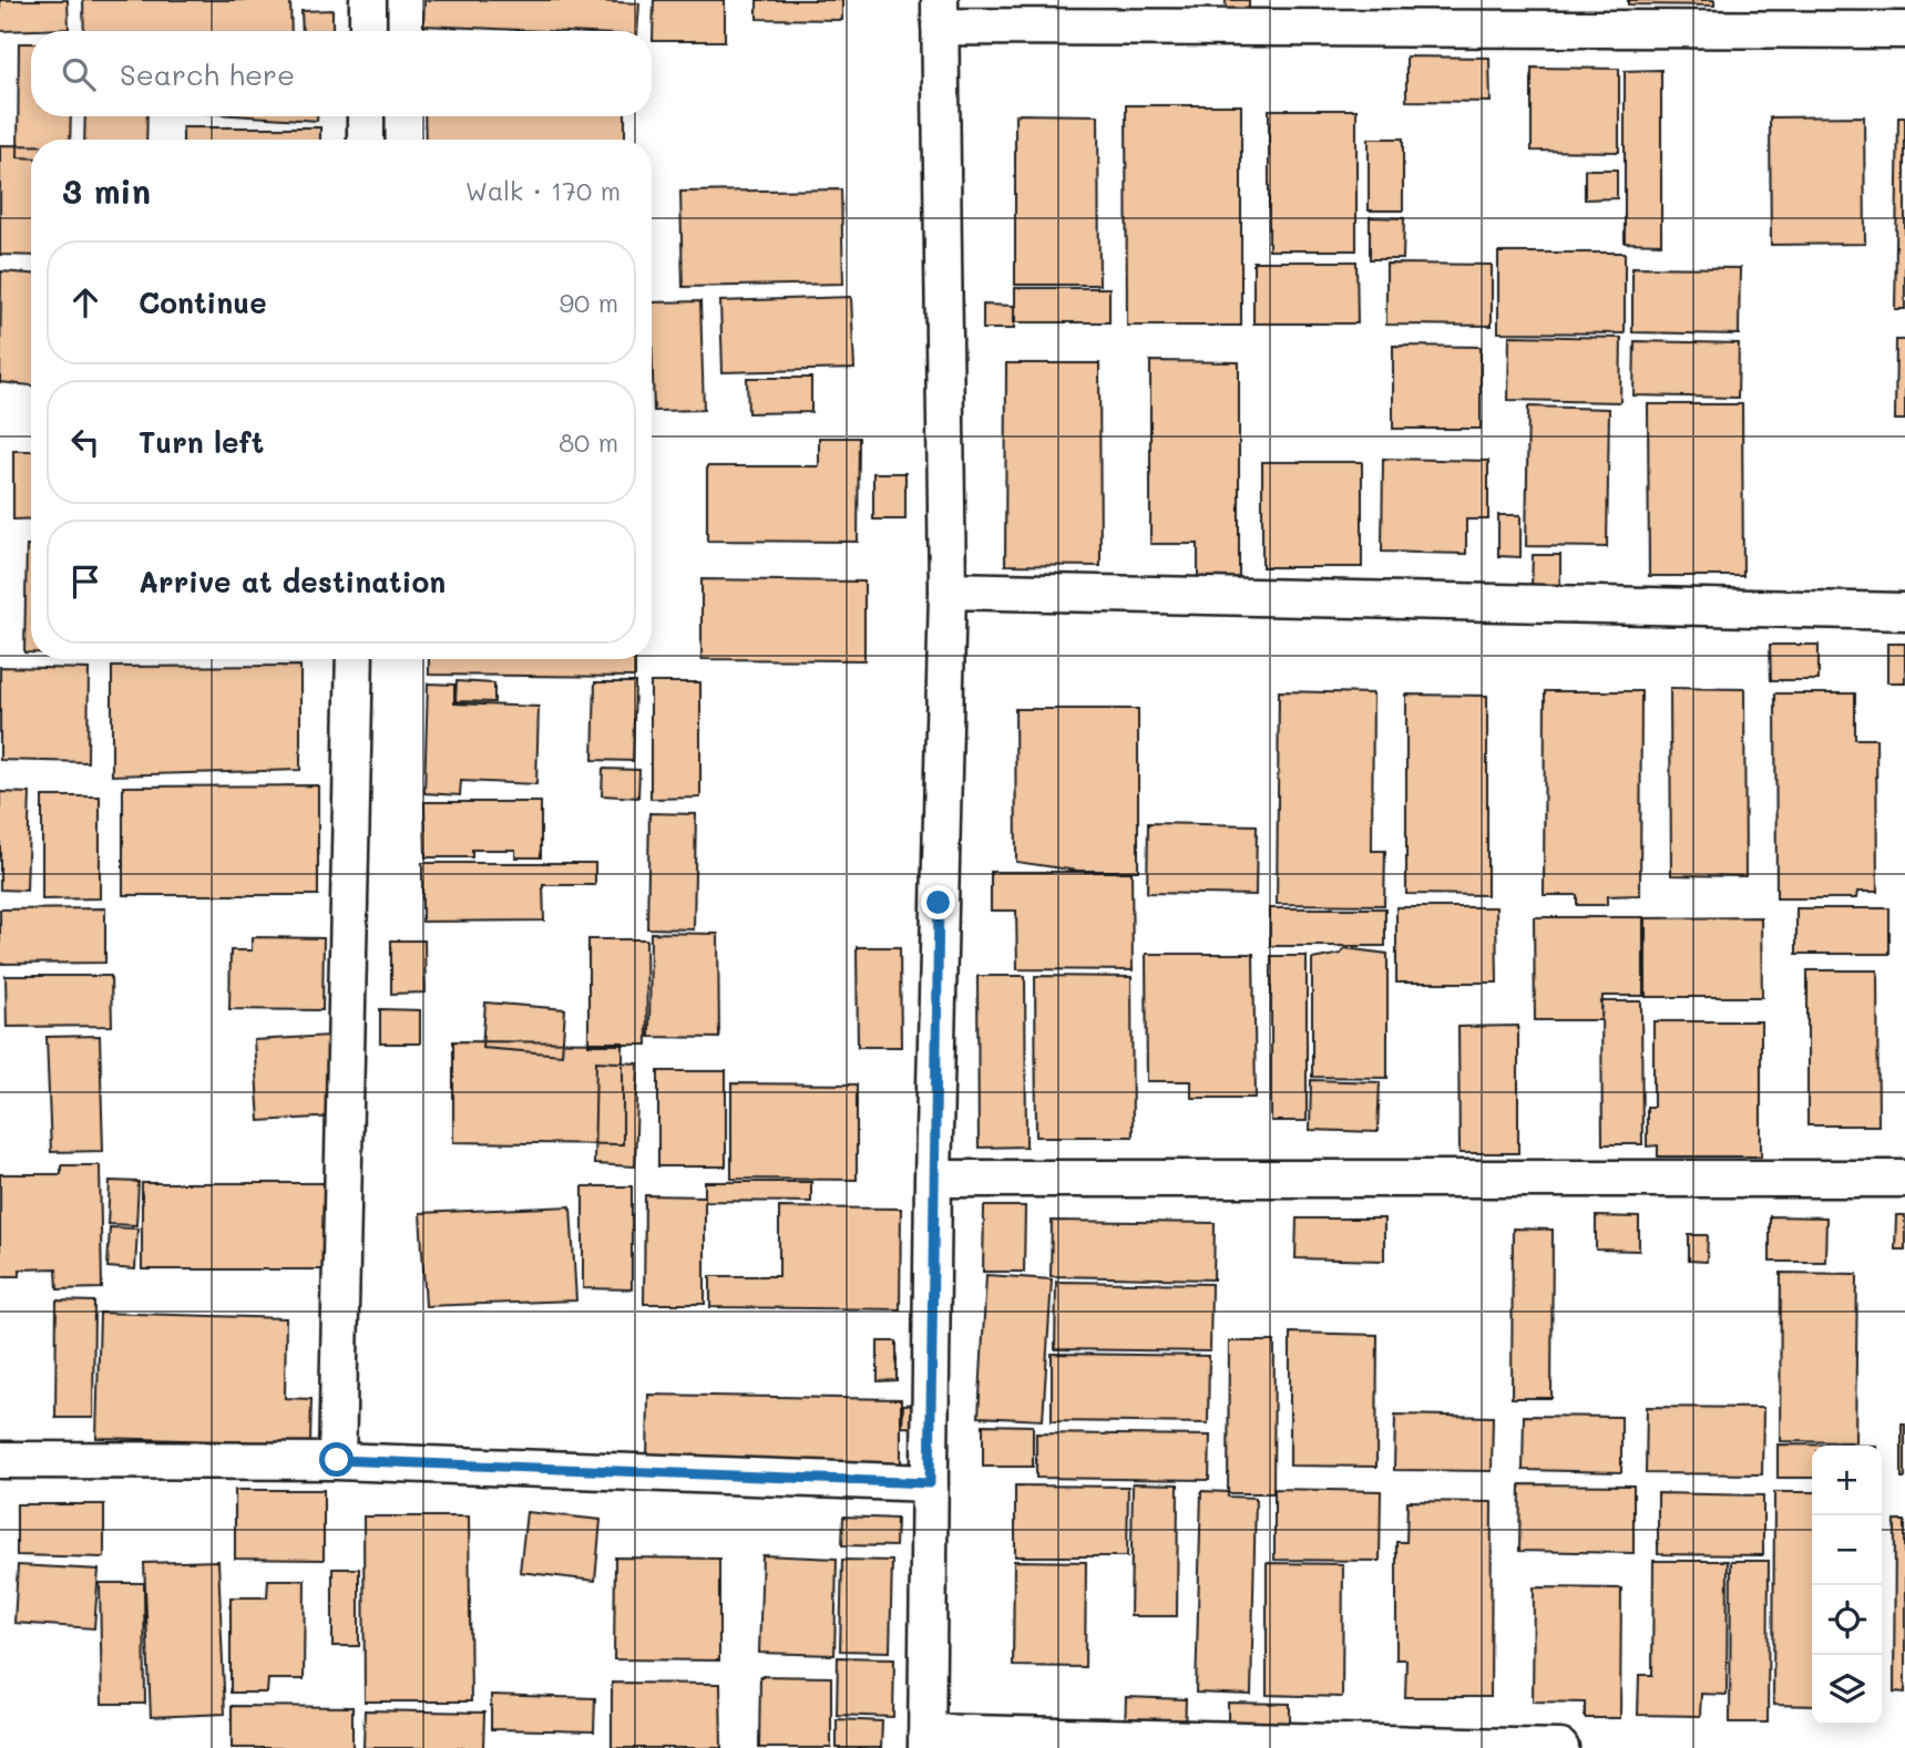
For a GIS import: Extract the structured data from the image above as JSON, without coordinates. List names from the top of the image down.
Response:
{
  "page": {
    "search": "Search here",
    "heading": ["3 min", "Walk · 170 m"],
    "list": [
      ["Continue", "90 m"],
      ["Turn left", "80 m"],
      "Arrive at destination"
    ],
    "map_buttons": ["+", "−"]
  }
}
